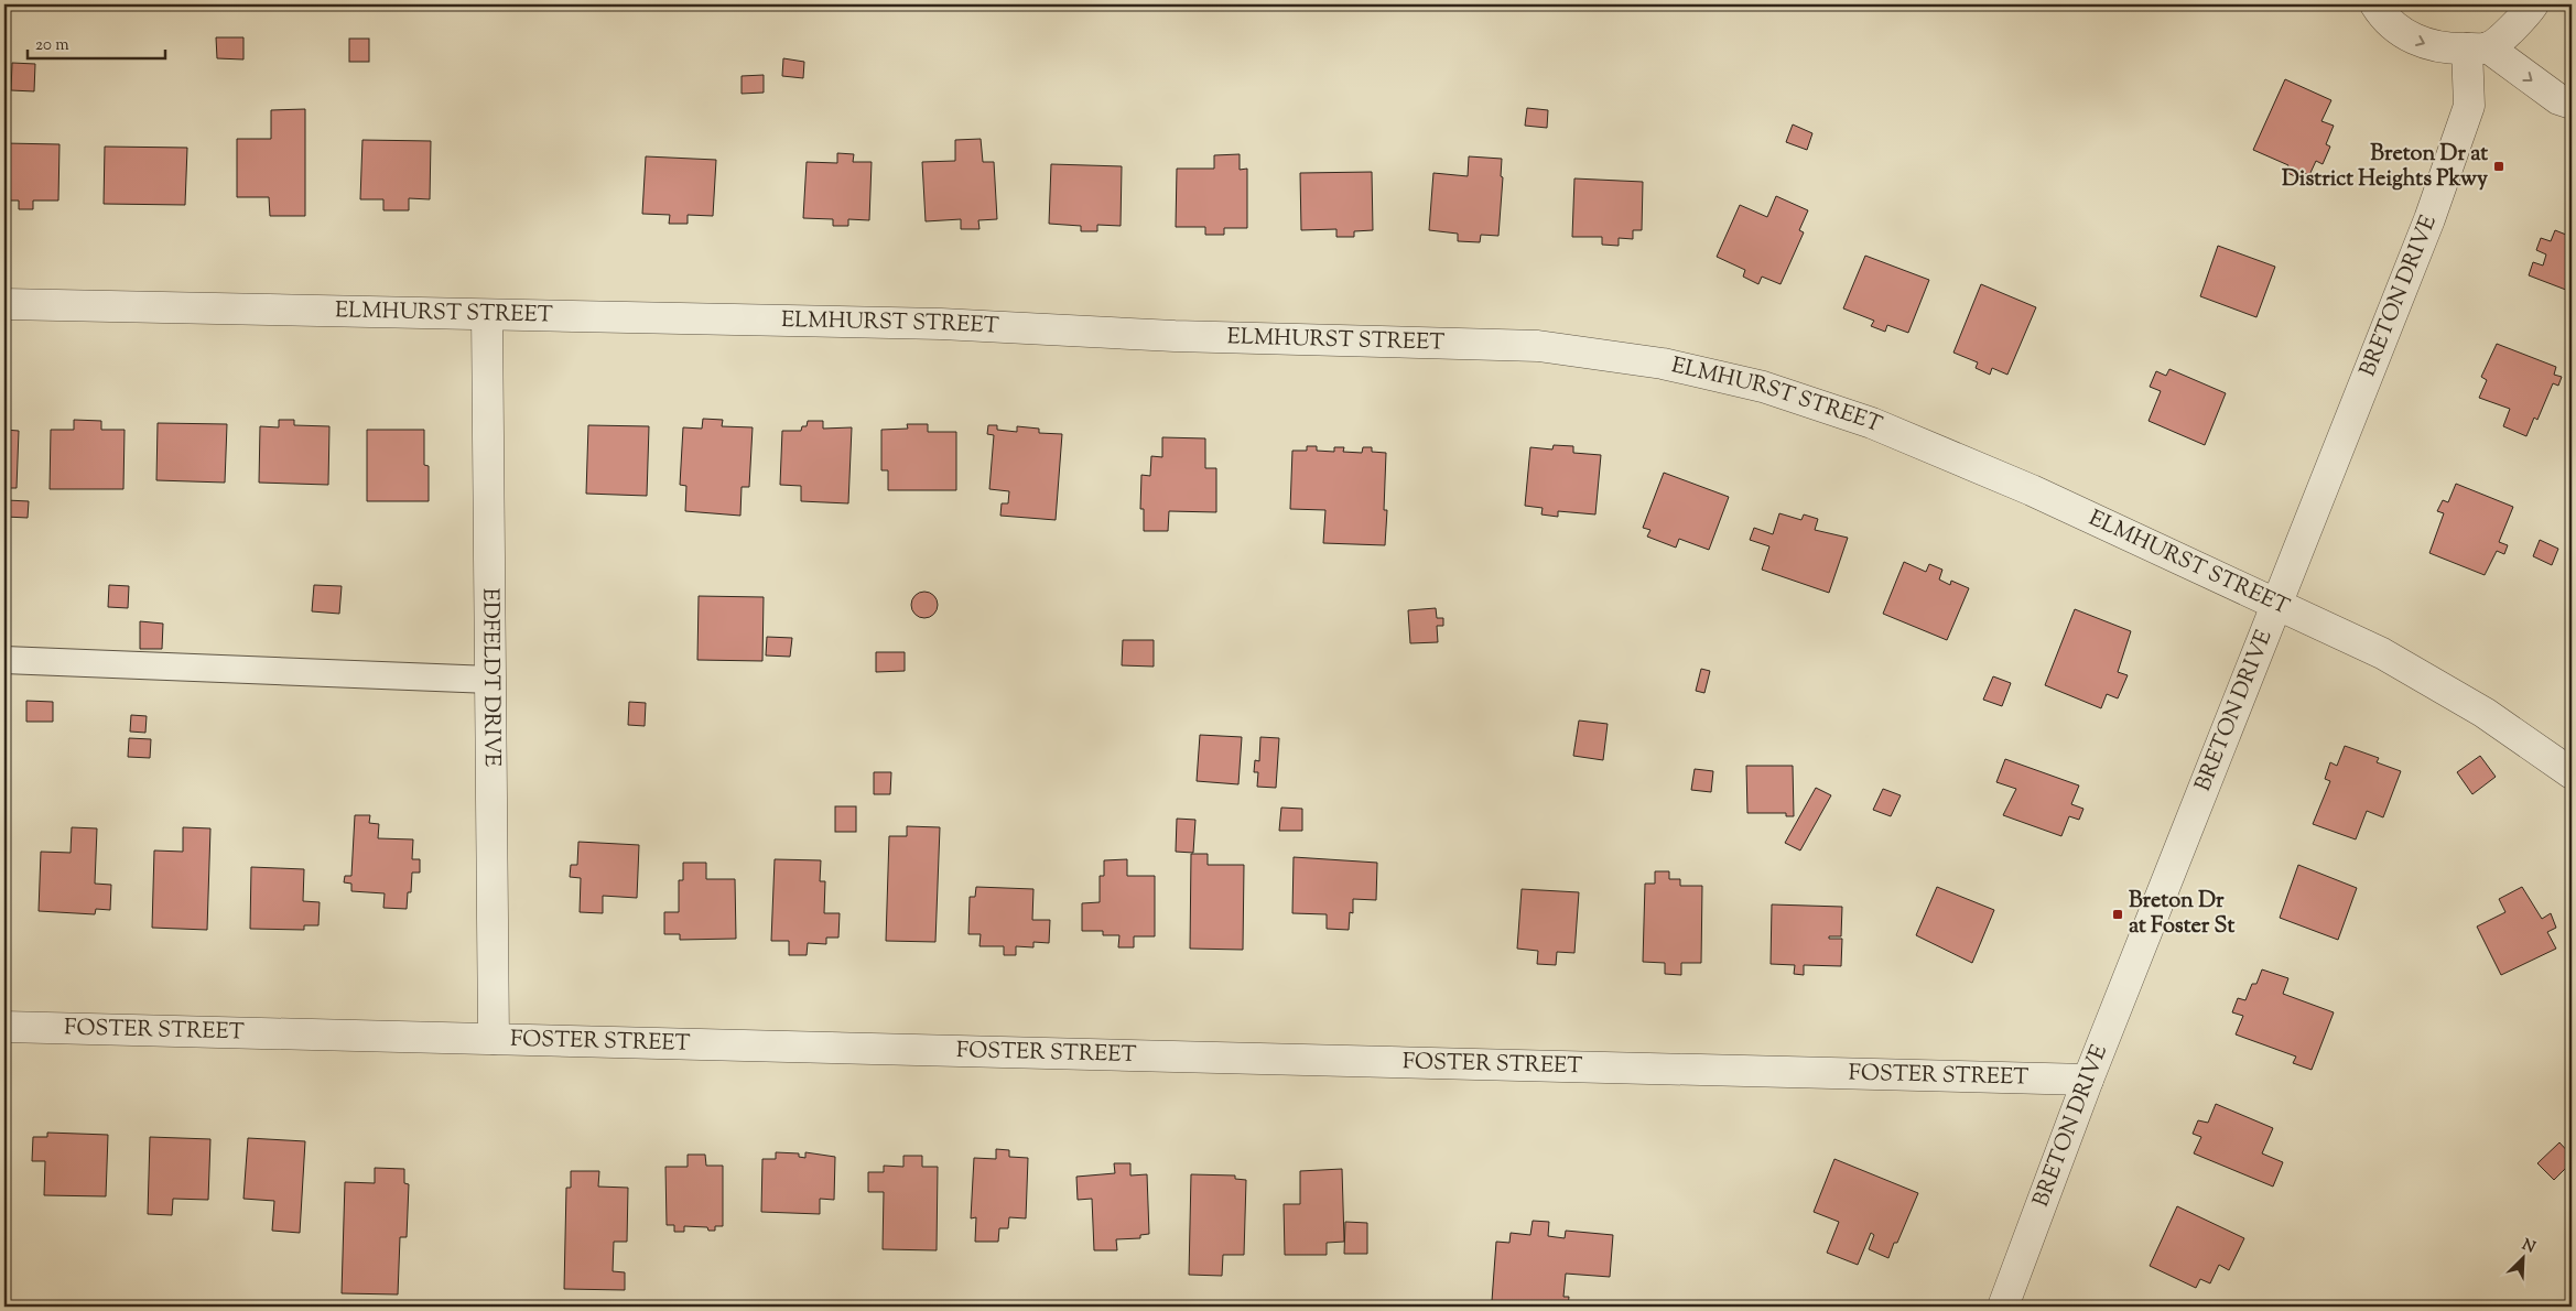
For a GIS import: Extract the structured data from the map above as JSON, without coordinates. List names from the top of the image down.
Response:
{
  "streets": {
    "street": [
      "BRETON DRIVE",
      "ELMHURST STREET",
      "EDFELDT DRIVE",
      "FOSTER STREET"
    ]
  },
  "crossings": [
    ["BRETON DRIVE", "ELMHURST STREET"],
    ["BRETON DRIVE", "FOSTER STREET"],
    ["ELMHURST STREET", "EDFELDT DRIVE"],
    ["EDFELDT DRIVE", "FOSTER STREET"]
  ],
  "places": {
    "transit": ["Breton Dr at District Heights Pkwy", "Breton Dr at Foster St"]
  },
  "scale_bar": "20 m",
  "north": "top right"
}
